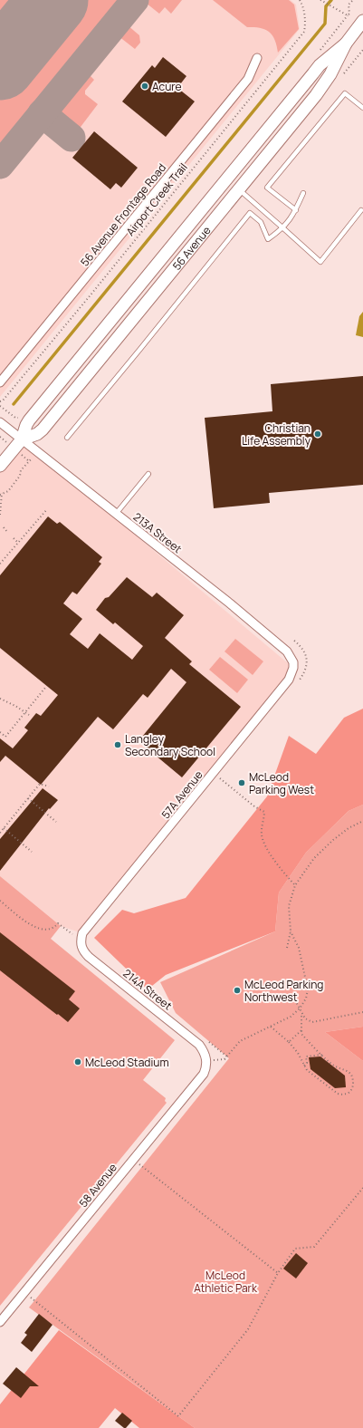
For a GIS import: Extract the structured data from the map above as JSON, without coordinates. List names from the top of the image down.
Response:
{
  "streets": {
    "main road": ["56 Avenue"],
    "street": [
      "56 Avenue Frontage Road",
      "213A Street",
      "57A Avenue",
      "214A Street",
      "58 Avenue"
    ],
    "path": ["Airport Creek Trail"]
  },
  "crossings": [
    ["56 Avenue", "213A Street"],
    ["213A Street", "57A Avenue"],
    ["57A Avenue", "214A Street"],
    ["214A Street", "58 Avenue"]
  ],
  "parks": ["McLeod Athletic Park"],
  "places": [
    "Acure",
    "Christian Life Assembly",
    "Langley Secondary School",
    "McLeod Parking West",
    "McLeod Parking Northwest",
    "McLeod Stadium"
  ]
}
